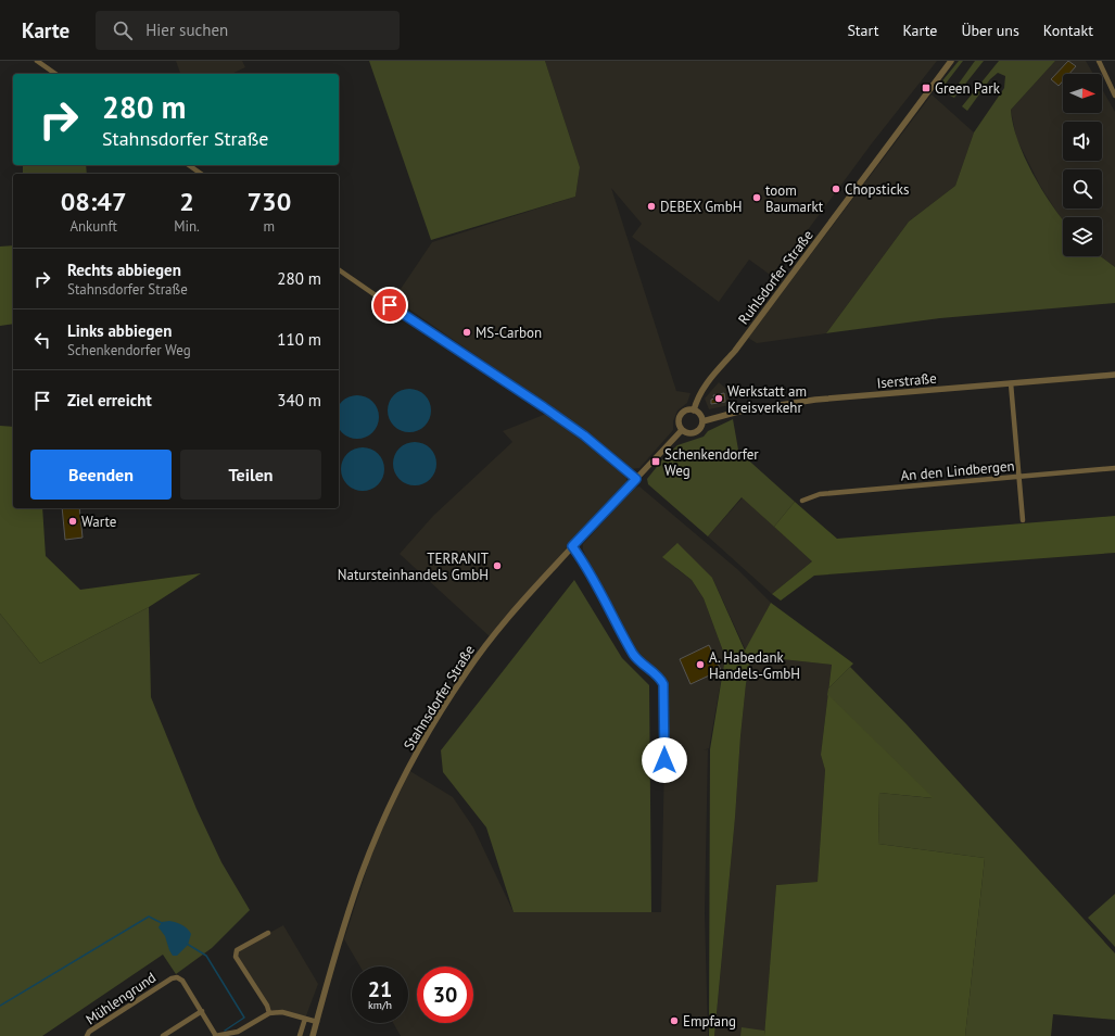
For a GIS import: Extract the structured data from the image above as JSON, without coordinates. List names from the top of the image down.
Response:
{
  "streets": {
    "street": [
      "Ruhlsdorfer Straße",
      "Iserstraße",
      "An den Lindbergen",
      "Stahnsdorfer Straße",
      "Mühlengrund"
    ]
  },
  "crossings": [
    ["Ruhlsdorfer Straße", "Iserstraße"],
    ["Ruhlsdorfer Straße", "Stahnsdorfer Straße"],
    ["Iserstraße", "Stahnsdorfer Straße"]
  ],
  "places": {
    "transit": ["Green Park", "Schenkendorfer Weg"],
    "other": [
      "Chopsticks",
      "toom Baumarkt",
      "DEBEX GmbH",
      "MS-Carbon",
      "Werkstatt am Kreisverkehr",
      "Warte",
      "TERRANIT Natursteinhandels GmbH",
      "A. Habedank Handels-GmbH",
      "Empfang"
    ]
  },
  "north": "right",
  "page": {
    "header": "Karte",
    "search": "Hier suchen",
    "nav": [
      "Start",
      "Karte",
      "Über uns",
      "Kontakt"
    ],
    "turn": ["280 m", "Stahnsdorfer Straße"],
    "eta": [
      "08:47",
      "Ankunft",
      "2",
      "Min.",
      "730",
      "m"
    ],
    "list": [
      {
        "name": "Rechts abbiegen",
        "note": "Stahnsdorfer Straße",
        "value": "280 m"
      },
      {
        "name": "Links abbiegen",
        "note": "Schenkendorfer Weg",
        "value": "110 m"
      },
      {
        "name": "Ziel erreicht",
        "value": "340 m"
      }
    ],
    "buttons": ["Beenden", "Teilen"],
    "speed": "21 km/h",
    "limit": "30"
  }
}
